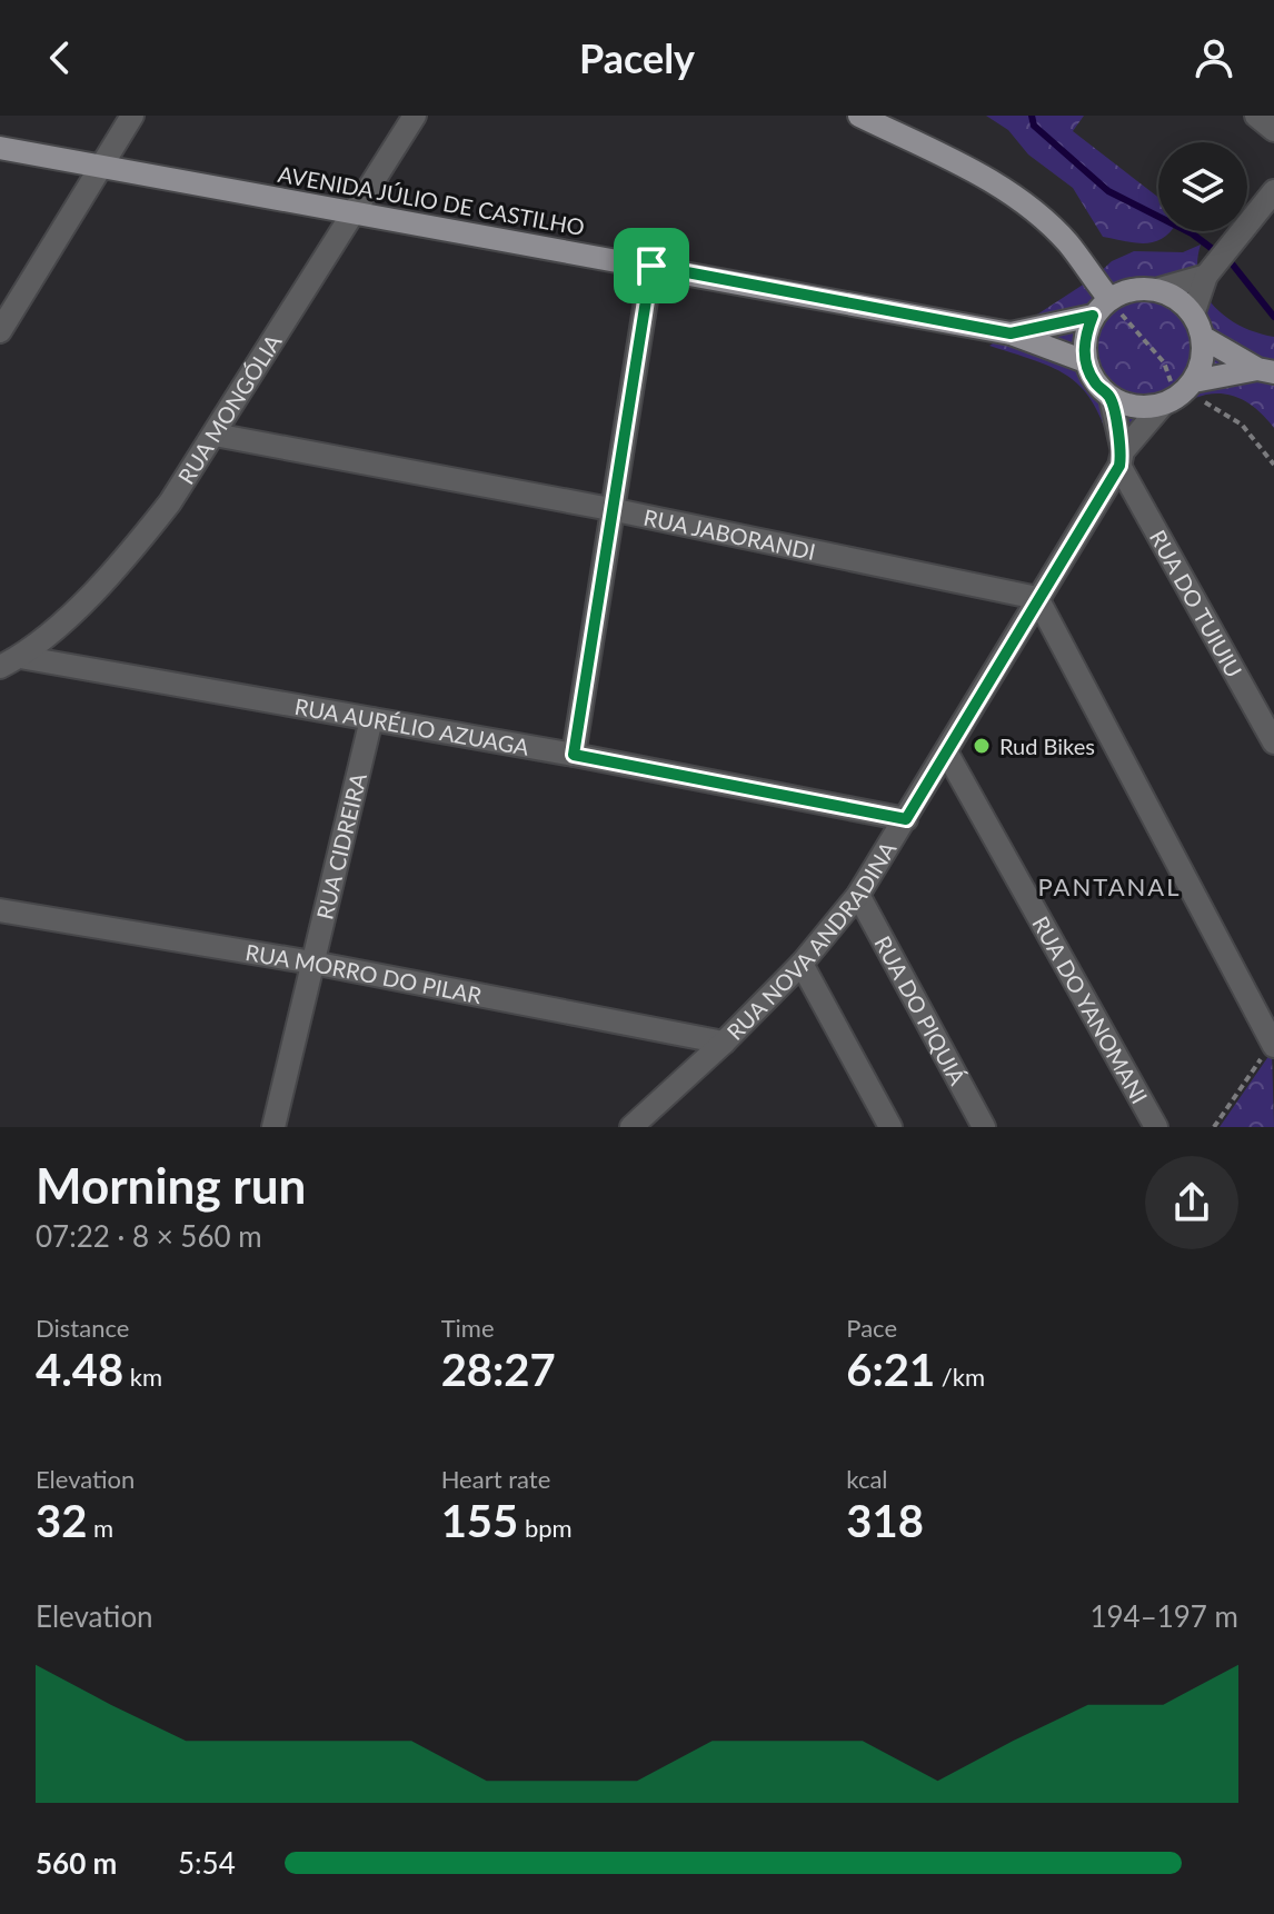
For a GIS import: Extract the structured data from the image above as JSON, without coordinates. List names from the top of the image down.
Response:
{
  "streets": {
    "main road": ["AVENIDA JÚLIO DE CASTILHO"],
    "street": [
      "RUA MONGÓLIA",
      "RUA JABORANDI",
      "RUA DO TUIUIU",
      "RUA AURÉLIO AZUAGA",
      "RUA CIDREIRA",
      "RUA NOVA ANDRADINA",
      "RUA MORRO DO PILAR",
      "RUA DO PIQUIÁ",
      "RUA DO YANOMANI"
    ]
  },
  "crossings": [
    ["AVENIDA JÚLIO DE CASTILHO", "RUA MONGÓLIA"],
    ["RUA MONGÓLIA", "RUA JABORANDI"],
    ["RUA MONGÓLIA", "RUA AURÉLIO AZUAGA"],
    ["RUA JABORANDI", "RUA NOVA ANDRADINA"],
    ["RUA DO TUIUIU", "RUA NOVA ANDRADINA"],
    ["RUA AURÉLIO AZUAGA", "RUA CIDREIRA"],
    ["RUA AURÉLIO AZUAGA", "RUA NOVA ANDRADINA"],
    ["RUA CIDREIRA", "RUA MORRO DO PILAR"],
    ["RUA NOVA ANDRADINA", "RUA MORRO DO PILAR"],
    ["RUA NOVA ANDRADINA", "RUA DO PIQUIÁ"],
    ["RUA NOVA ANDRADINA", "RUA DO YANOMANI"]
  ],
  "districts": ["PANTANAL"],
  "places": ["Rud Bikes"],
  "page": {
    "header": "Pacely",
    "heading": ["Morning run", "07:22 · 8 × 560 m"],
    "stats": [
      ["Distance", "4.48 km"],
      ["Time", "28:27"],
      ["Pace", "6:21 /km"],
      ["Elevation", "32 m"],
      ["Heart rate", "155 bpm"],
      ["kcal", "318"]
    ],
    "chart": ["Elevation", "194–197 m"],
    "list": [
      {
        "name": "560 m",
        "note": "5:54"
      }
    ]
  }
}
